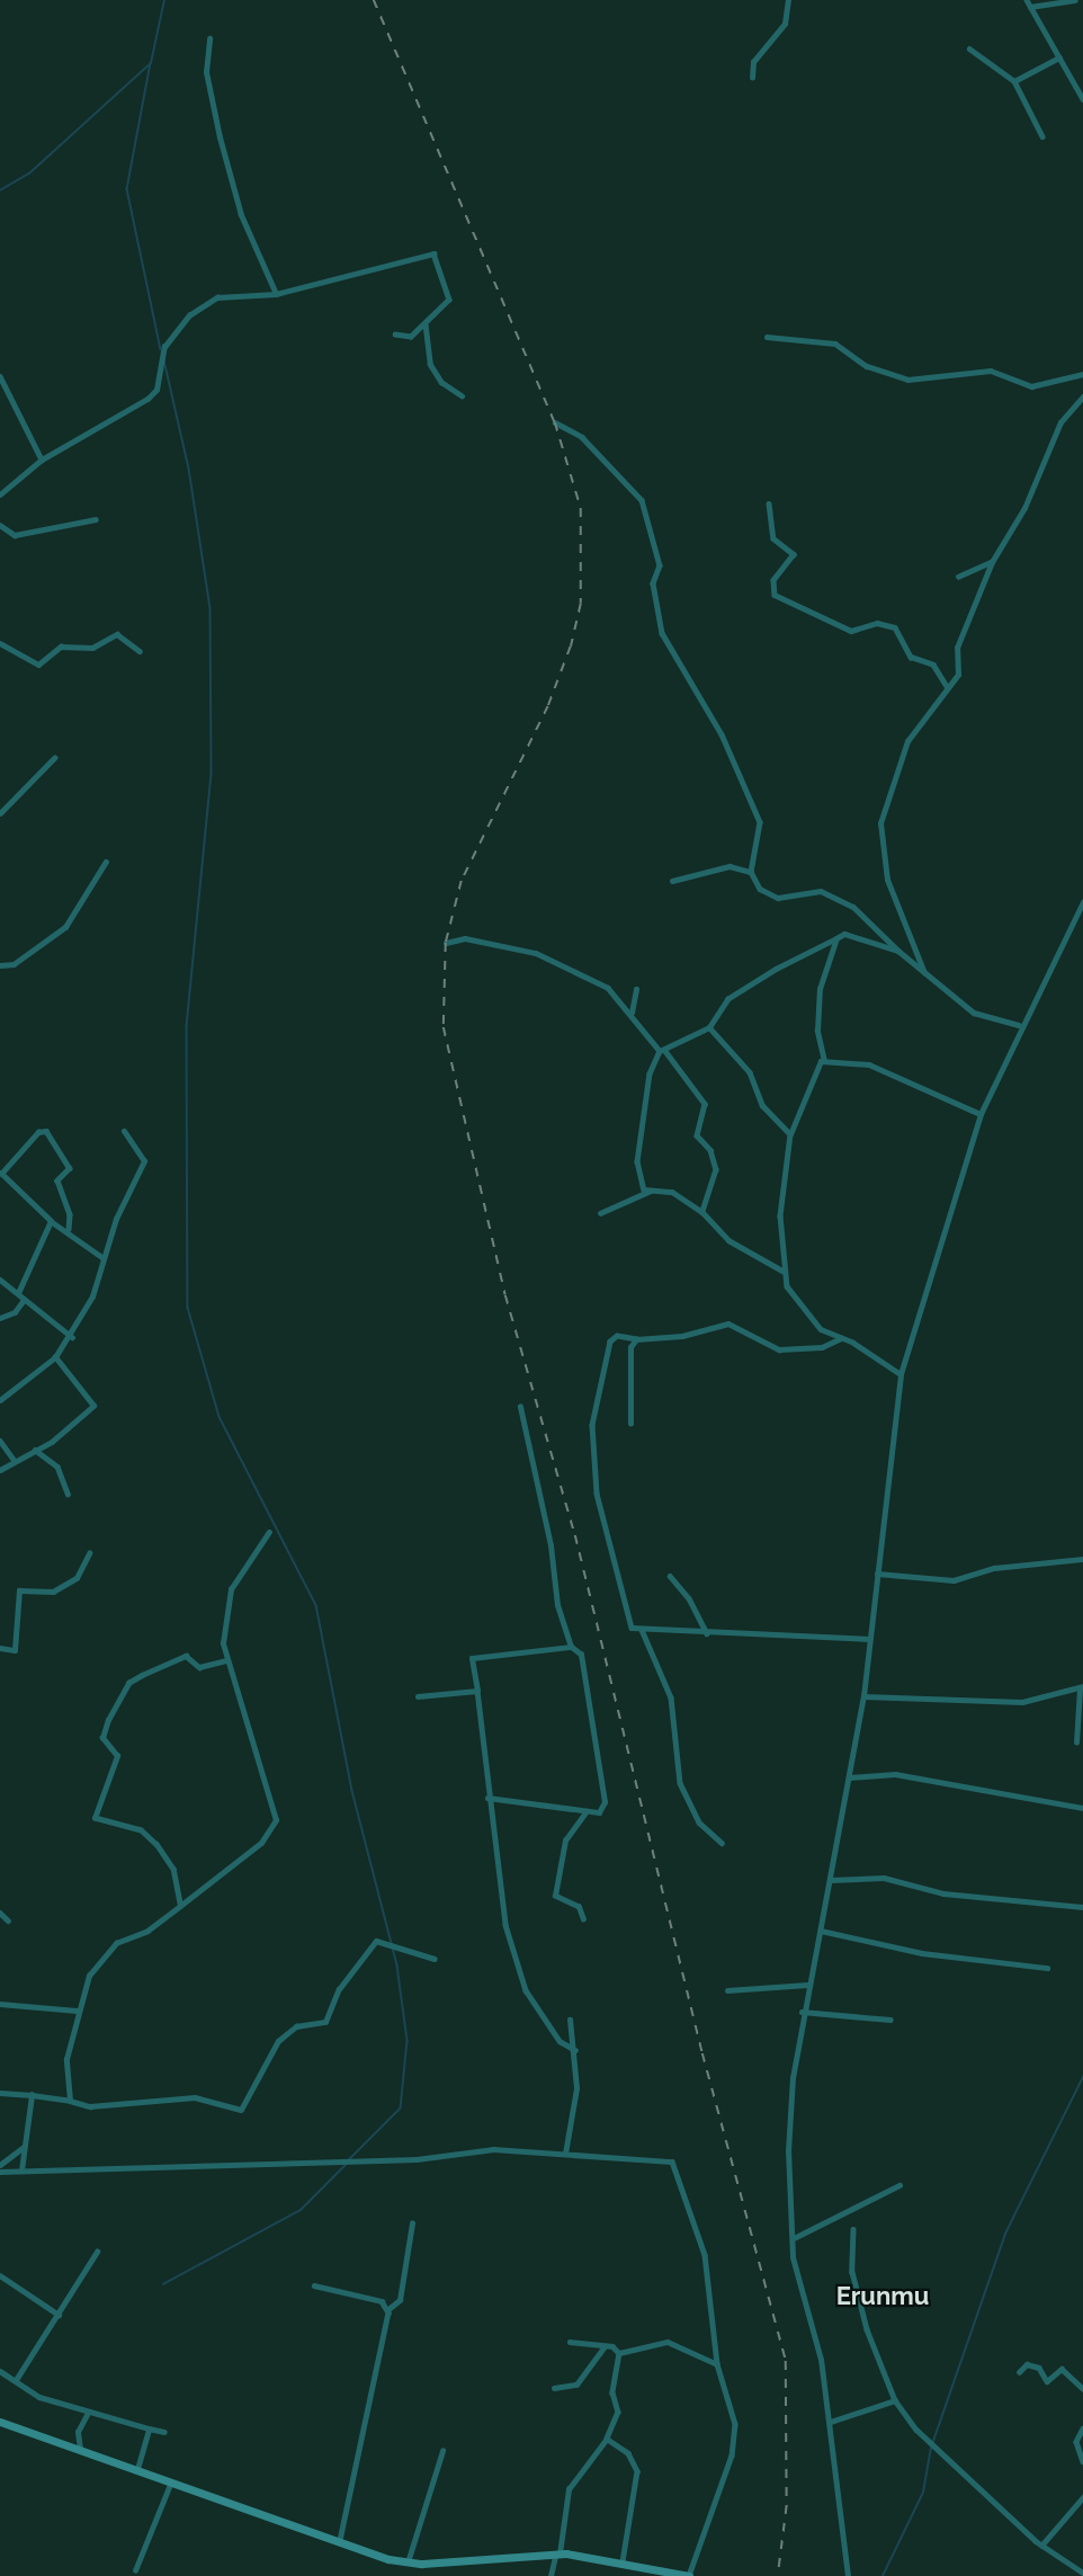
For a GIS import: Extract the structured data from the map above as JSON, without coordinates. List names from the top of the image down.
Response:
{
  "districts": ["Erunmu"]
}
